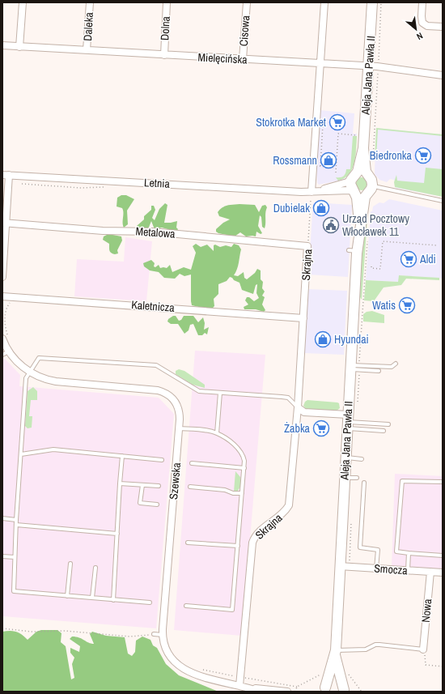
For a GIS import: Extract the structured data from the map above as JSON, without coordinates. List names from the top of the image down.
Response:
{
  "streets": {
    "main road": ["Aleja Jana Pawła II"],
    "street": [
      "Daleka",
      "Dolna",
      "Cisowa",
      "Mielęcińska",
      "Letnia",
      "Metalowa",
      "Skrajna",
      "Kaletnicza",
      "Szewska",
      "Smocza",
      "Nowa"
    ]
  },
  "crossings": [
    ["Daleka", "Mielęcińska"],
    ["Dolna", "Mielęcińska"],
    ["Cisowa", "Mielęcińska"],
    ["Mielęcińska", "Aleja Jana Pawła II"],
    ["Aleja Jana Pawła II", "Letnia"],
    ["Aleja Jana Pawła II", "Smocza"],
    ["Metalowa", "Skrajna"],
    ["Skrajna", "Kaletnicza"],
    ["Skrajna", "Szewska"],
    ["Smocza", "Nowa"]
  ],
  "places": {
    "supermarket": [
      "Stokrotka Market",
      "Biedronka",
      "Aldi",
      "Watis",
      "Żabka"
    ],
    "shop": ["Rossmann", "Dubielak", "Hyundai"],
    "public building": ["Urząd Pocztowy Włocławek 11"]
  },
  "north": "bottom right"
}
